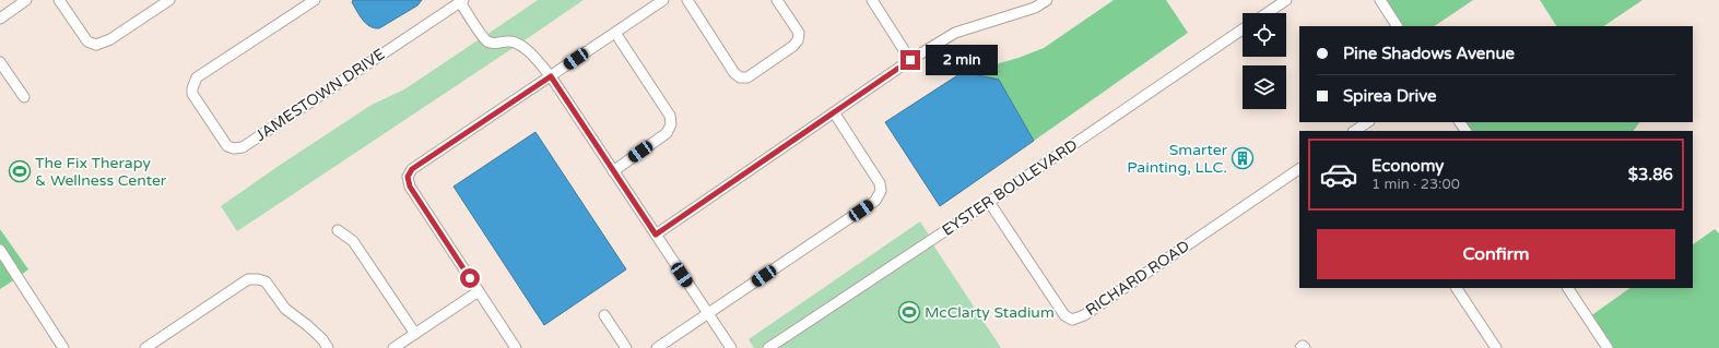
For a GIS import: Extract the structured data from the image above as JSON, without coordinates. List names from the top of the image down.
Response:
{
  "streets": {
    "street": ["JAMESTOWN DRIVE", "EYSTER BOULEVARD", "RICHARD ROAD"]
  },
  "crossings": [
    ["EYSTER BOULEVARD", "RICHARD ROAD"]
  ],
  "places": {
    "building": ["Smarter Painting, LLC."],
    "sports": ["The Fix Therapy & Wellness Center", "McClarty Stadium"]
  },
  "page": {
    "banner": ["Pine Shadows Avenue", "Spirea Drive"],
    "bubble": "2 min",
    "list": [
      {
        "name": "Economy",
        "note": "1 min · 23:00",
        "value": "$3.86"
      }
    ],
    "buttons": "Confirm"
  }
}
